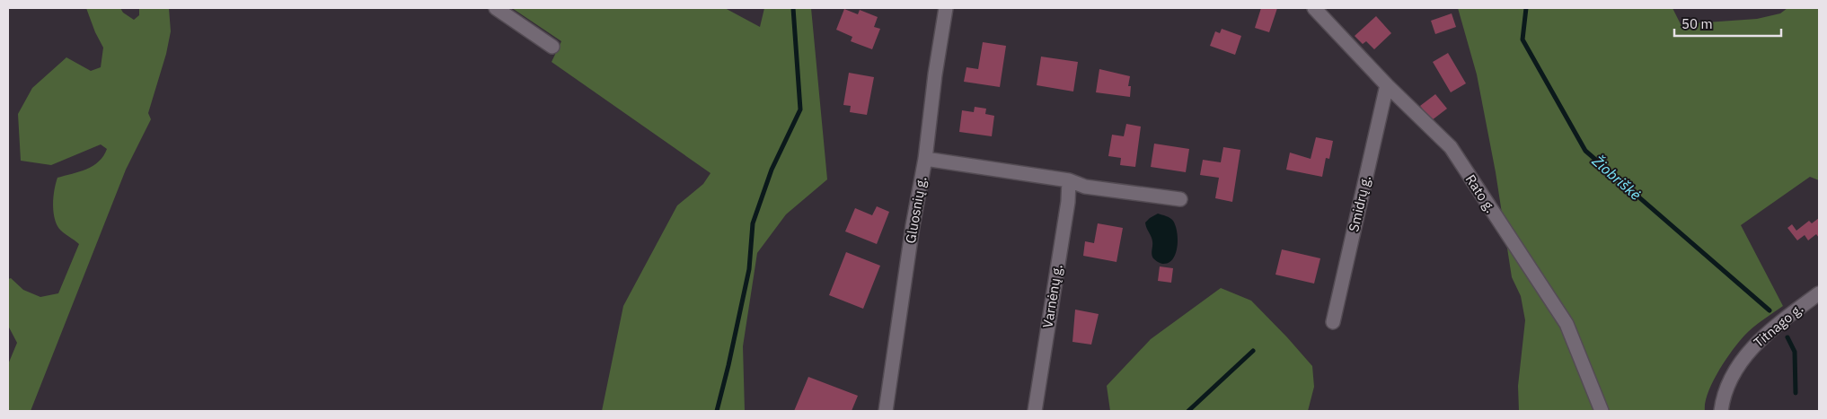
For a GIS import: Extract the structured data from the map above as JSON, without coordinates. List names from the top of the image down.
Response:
{
  "streets": {
    "street": [
      "Rato g.",
      "Smidrų g.",
      "Gluosnių g.",
      "Varnėnų g.",
      "Titnago g."
    ]
  },
  "crossings": [
    ["Rato g.", "Smidrų g."]
  ],
  "water": ["Žiobriškė"],
  "scale_bar": "50 m"
}
